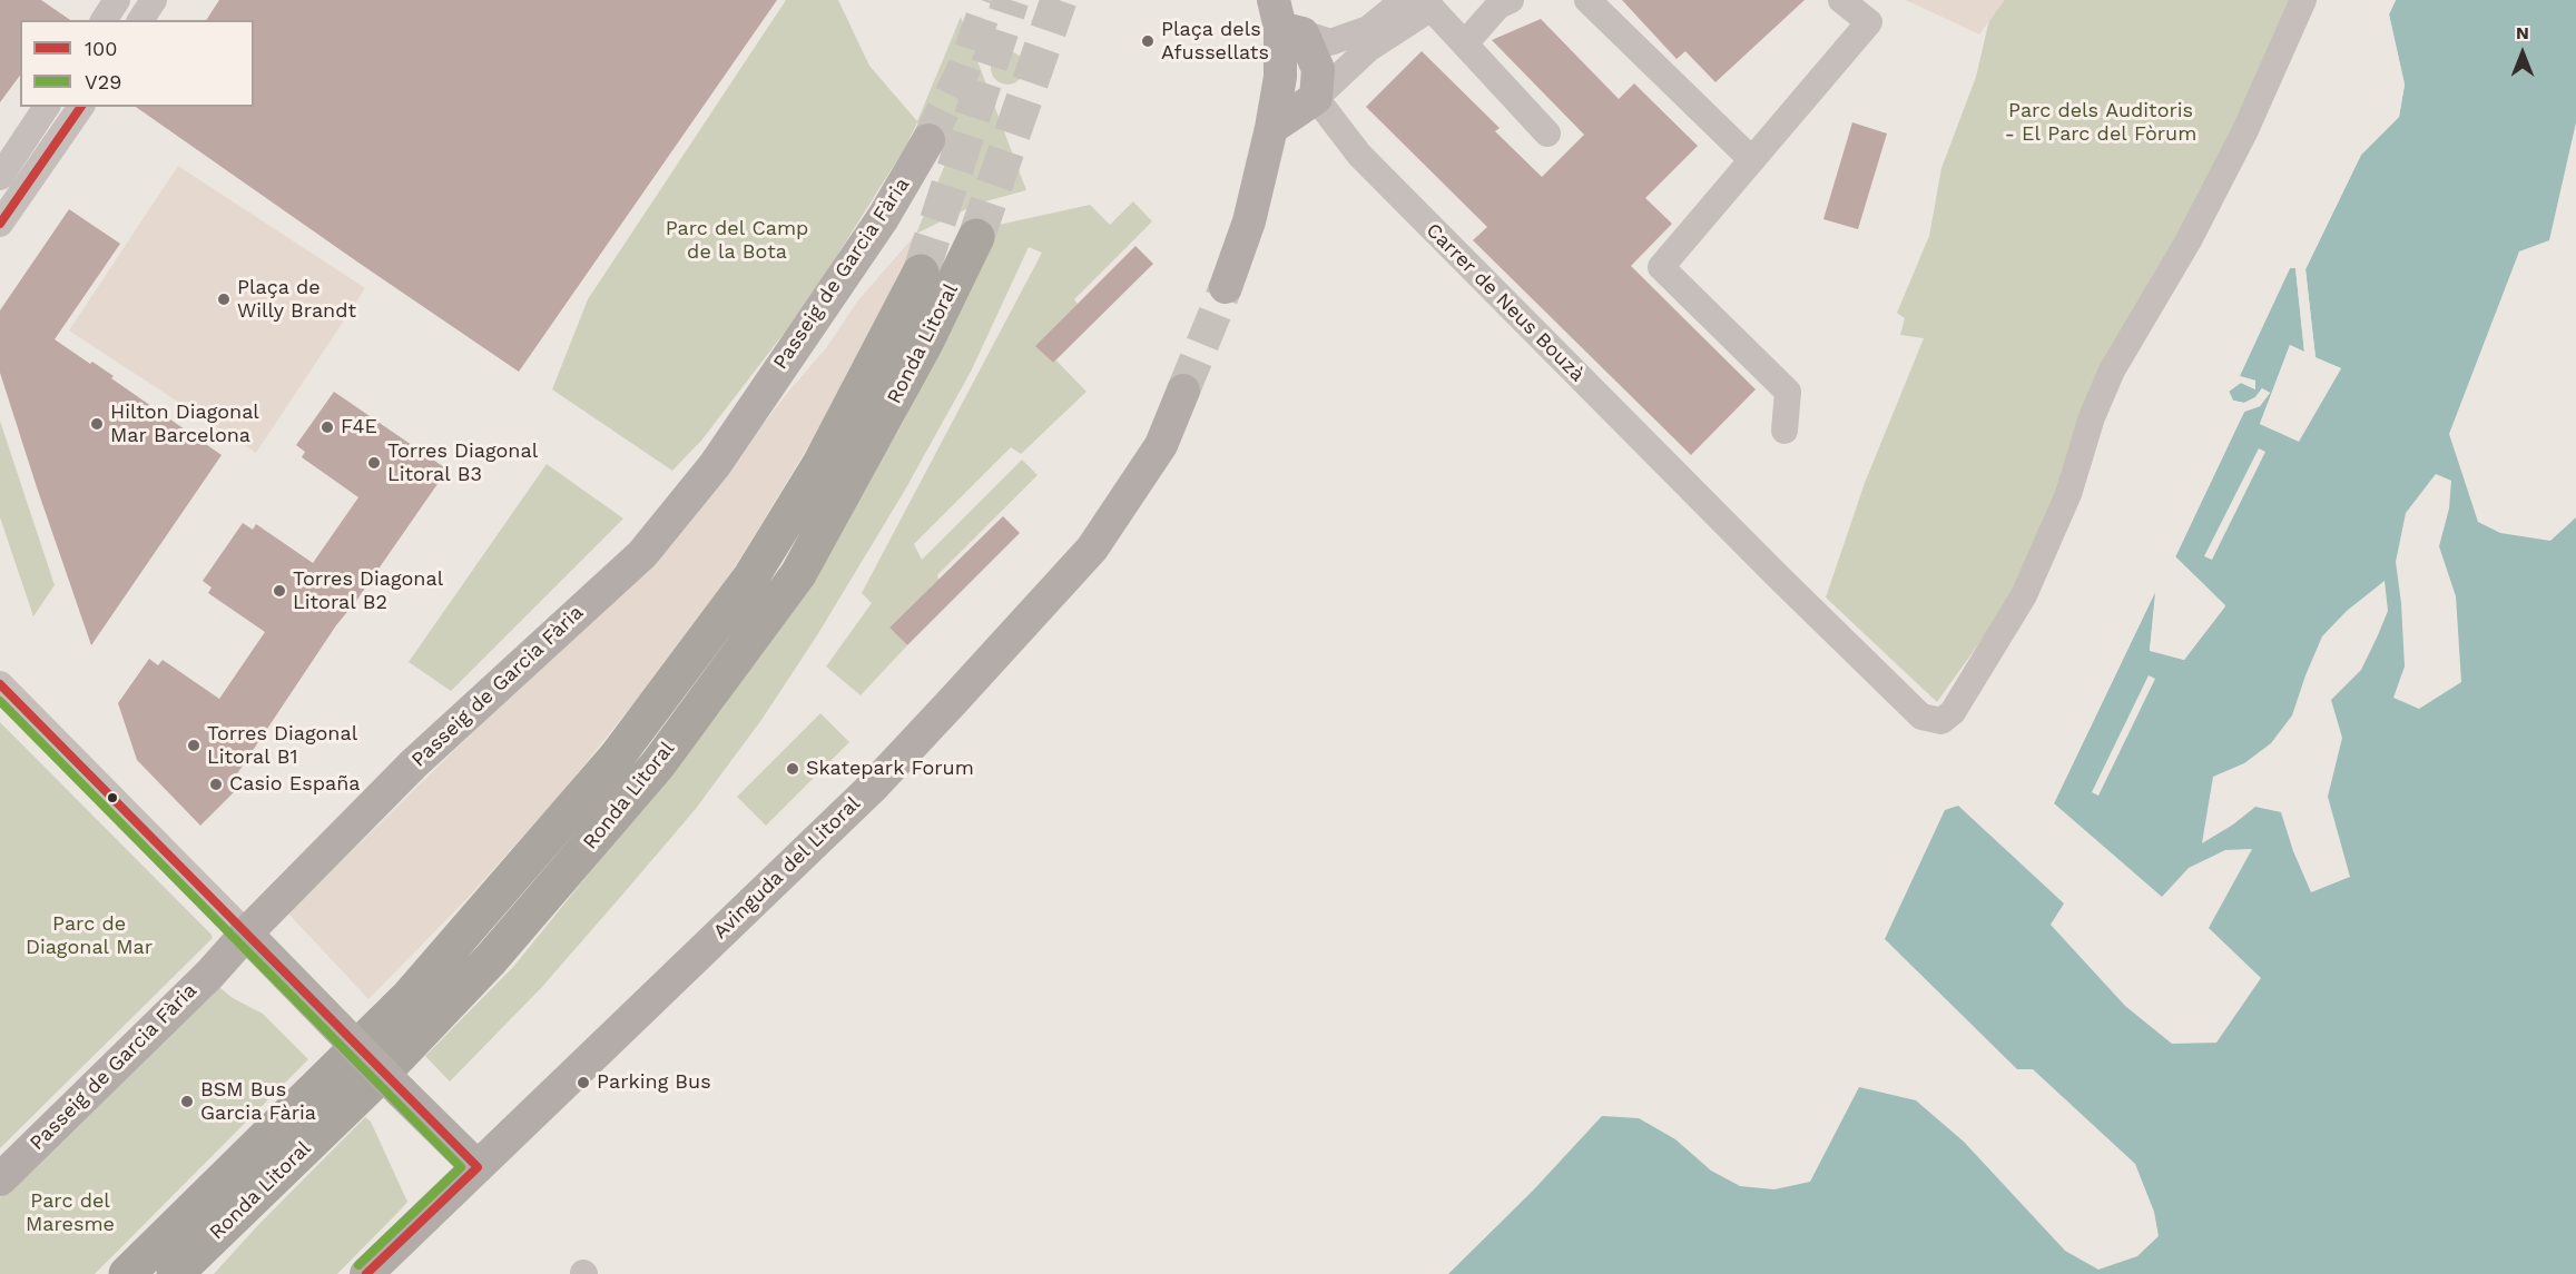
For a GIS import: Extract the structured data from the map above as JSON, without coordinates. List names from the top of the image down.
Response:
{
  "streets": {
    "highway": ["Ronda Litoral"],
    "main road": ["Passeig de Garcia Fària", "Avinguda del Litoral"],
    "street": ["Carrer de Neus Bouzà"]
  },
  "parks": [
    "Parc dels Auditoris - El Parc del Fòrum",
    "Parc del Camp de la Bota",
    "Parc de Diagonal Mar",
    "Parc del Maresme"
  ],
  "places": [
    "Plaça dels Afussellats",
    "Plaça de Willy Brandt",
    "Hilton Diagonal Mar Barcelona",
    "F4E",
    "Torres Diagonal Litoral B3",
    "Torres Diagonal Litoral B2",
    "Torres Diagonal Litoral B1",
    "Skatepark Forum",
    "Casio España",
    "Parking Bus",
    "BSM Bus Garcia Fària"
  ],
  "lines": ["transit line 100", "transit line V29"],
  "legend": ["100", "V29"],
  "north": "top"
}
